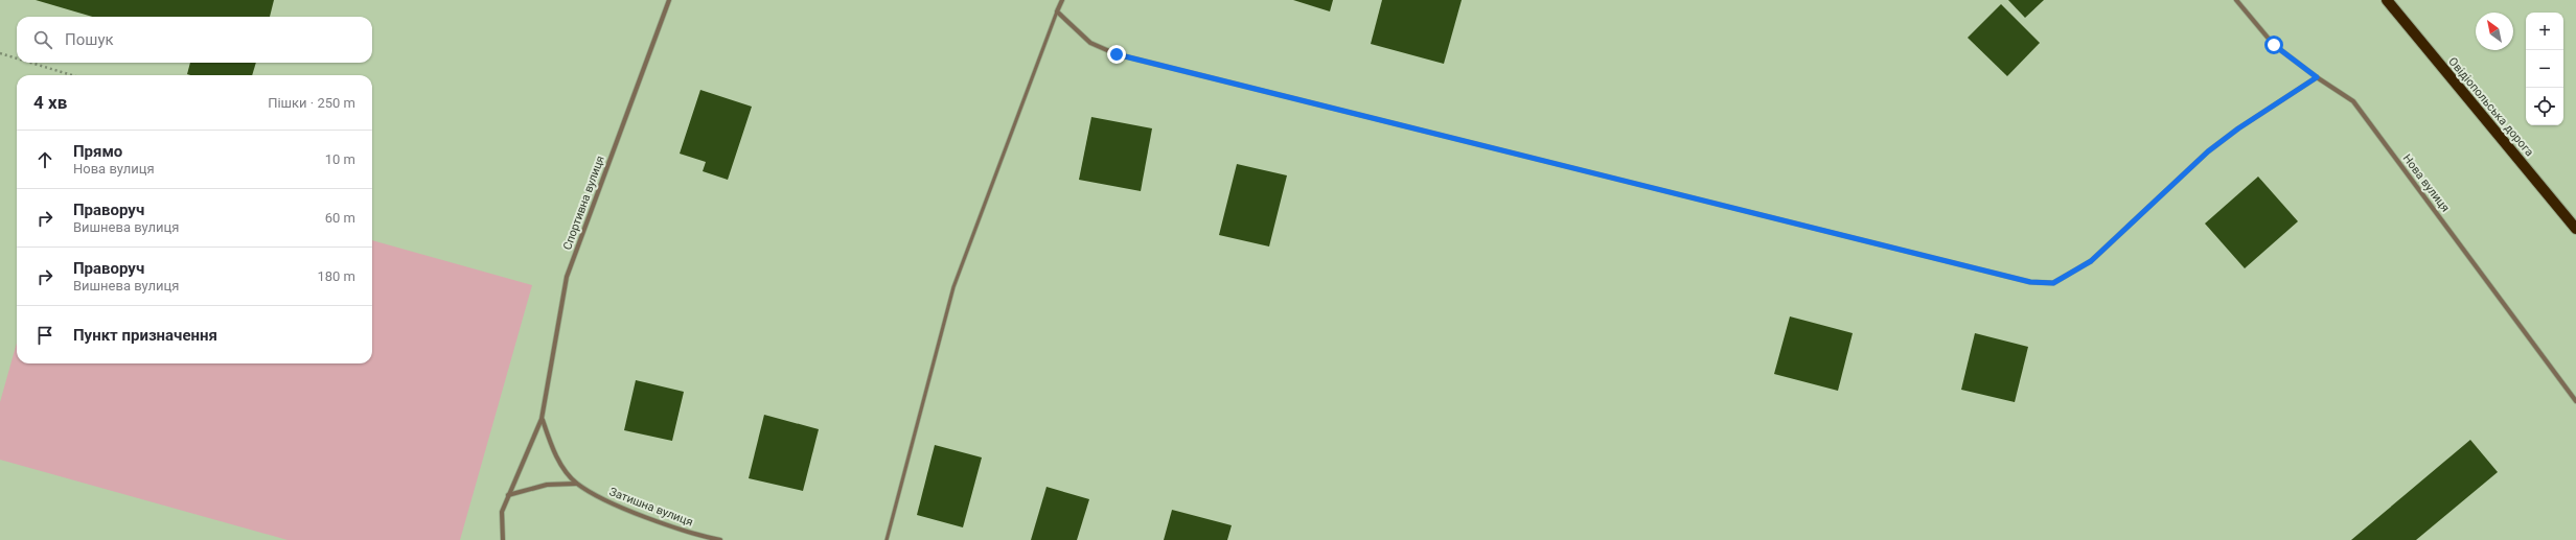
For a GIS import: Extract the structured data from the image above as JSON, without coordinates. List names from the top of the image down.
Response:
{
  "streets": {
    "main road": ["Овідіопольська дорога"],
    "street": ["Нова вулиця", "Спортивна вулиця", "Затишна вулиця"]
  },
  "crossings": [
    ["Спортивна вулиця", "Затишна вулиця"]
  ],
  "north": "top left",
  "page": {
    "map_buttons": ["+", "−"],
    "search": "Пошук",
    "heading": ["4 хв", "Пішки · 250 m"],
    "list": [
      ["Прямо", "Нова вулиця", "10 m"],
      ["Праворуч", "Вишнева вулиця", "60 m"],
      ["Праворуч", "Вишнева вулиця", "180 m"],
      "Пункт призначення"
    ]
  }
}
